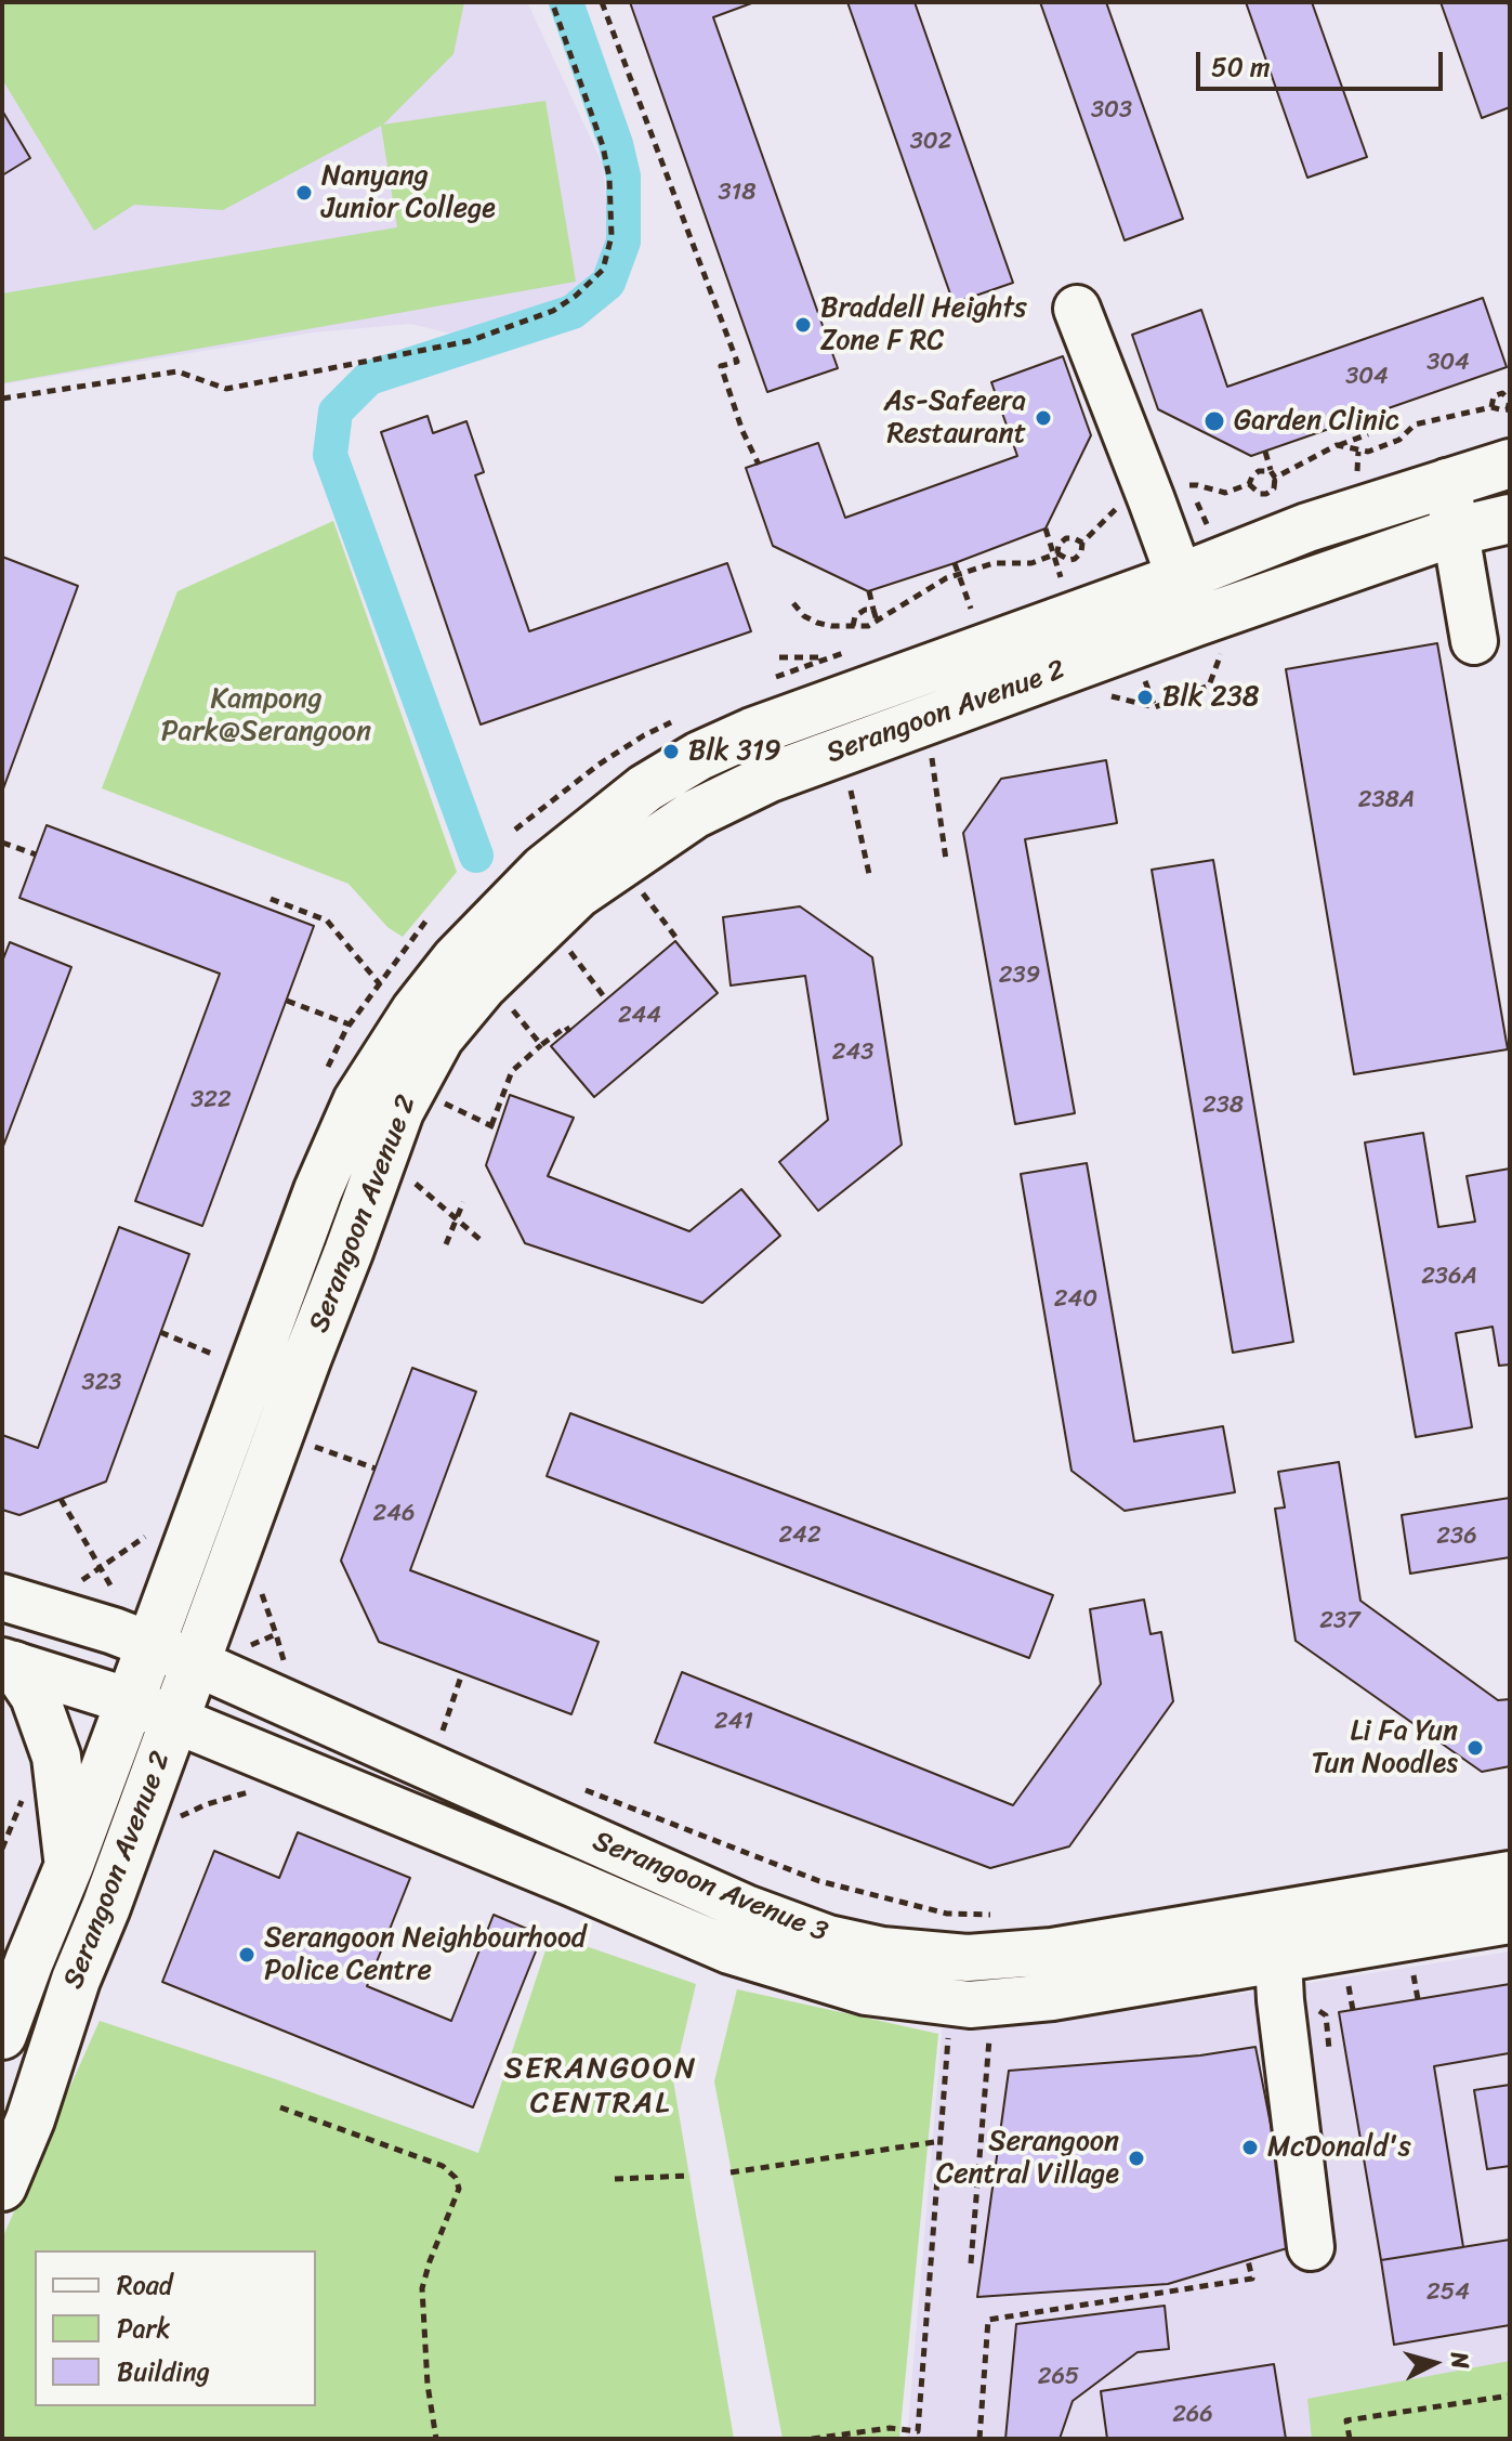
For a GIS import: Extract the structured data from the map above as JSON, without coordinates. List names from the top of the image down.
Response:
{
  "streets": {
    "main road": ["Serangoon Avenue 2"],
    "street": ["Serangoon Avenue 3"]
  },
  "crossings": [
    ["Serangoon Avenue 2", "Serangoon Avenue 3"]
  ],
  "districts": ["SERANGOON CENTRAL"],
  "parks": ["Kampong Park@Serangoon"],
  "places": [
    "Nanyang Junior College",
    "Braddell Heights Zone F RC",
    "As-Safeera Restaurant",
    "Garden Clinic",
    "Blk 238",
    "Blk 319",
    "Li Fa Yun Tun Noodles",
    "Serangoon Neighbourhood Police Centre",
    "McDonald's",
    "Serangoon Central Village"
  ],
  "house_numbers": [
    "303",
    "302",
    "318",
    "304",
    "304",
    "238A",
    "239",
    "244",
    "243",
    "322",
    "238",
    "236A",
    "240",
    "323",
    "246",
    "242",
    "236",
    "237",
    "241",
    "254",
    "265",
    "266"
  ],
  "legend": ["Road", "Park", "Building"],
  "scale_bar": "50 m",
  "north": "right"
}
